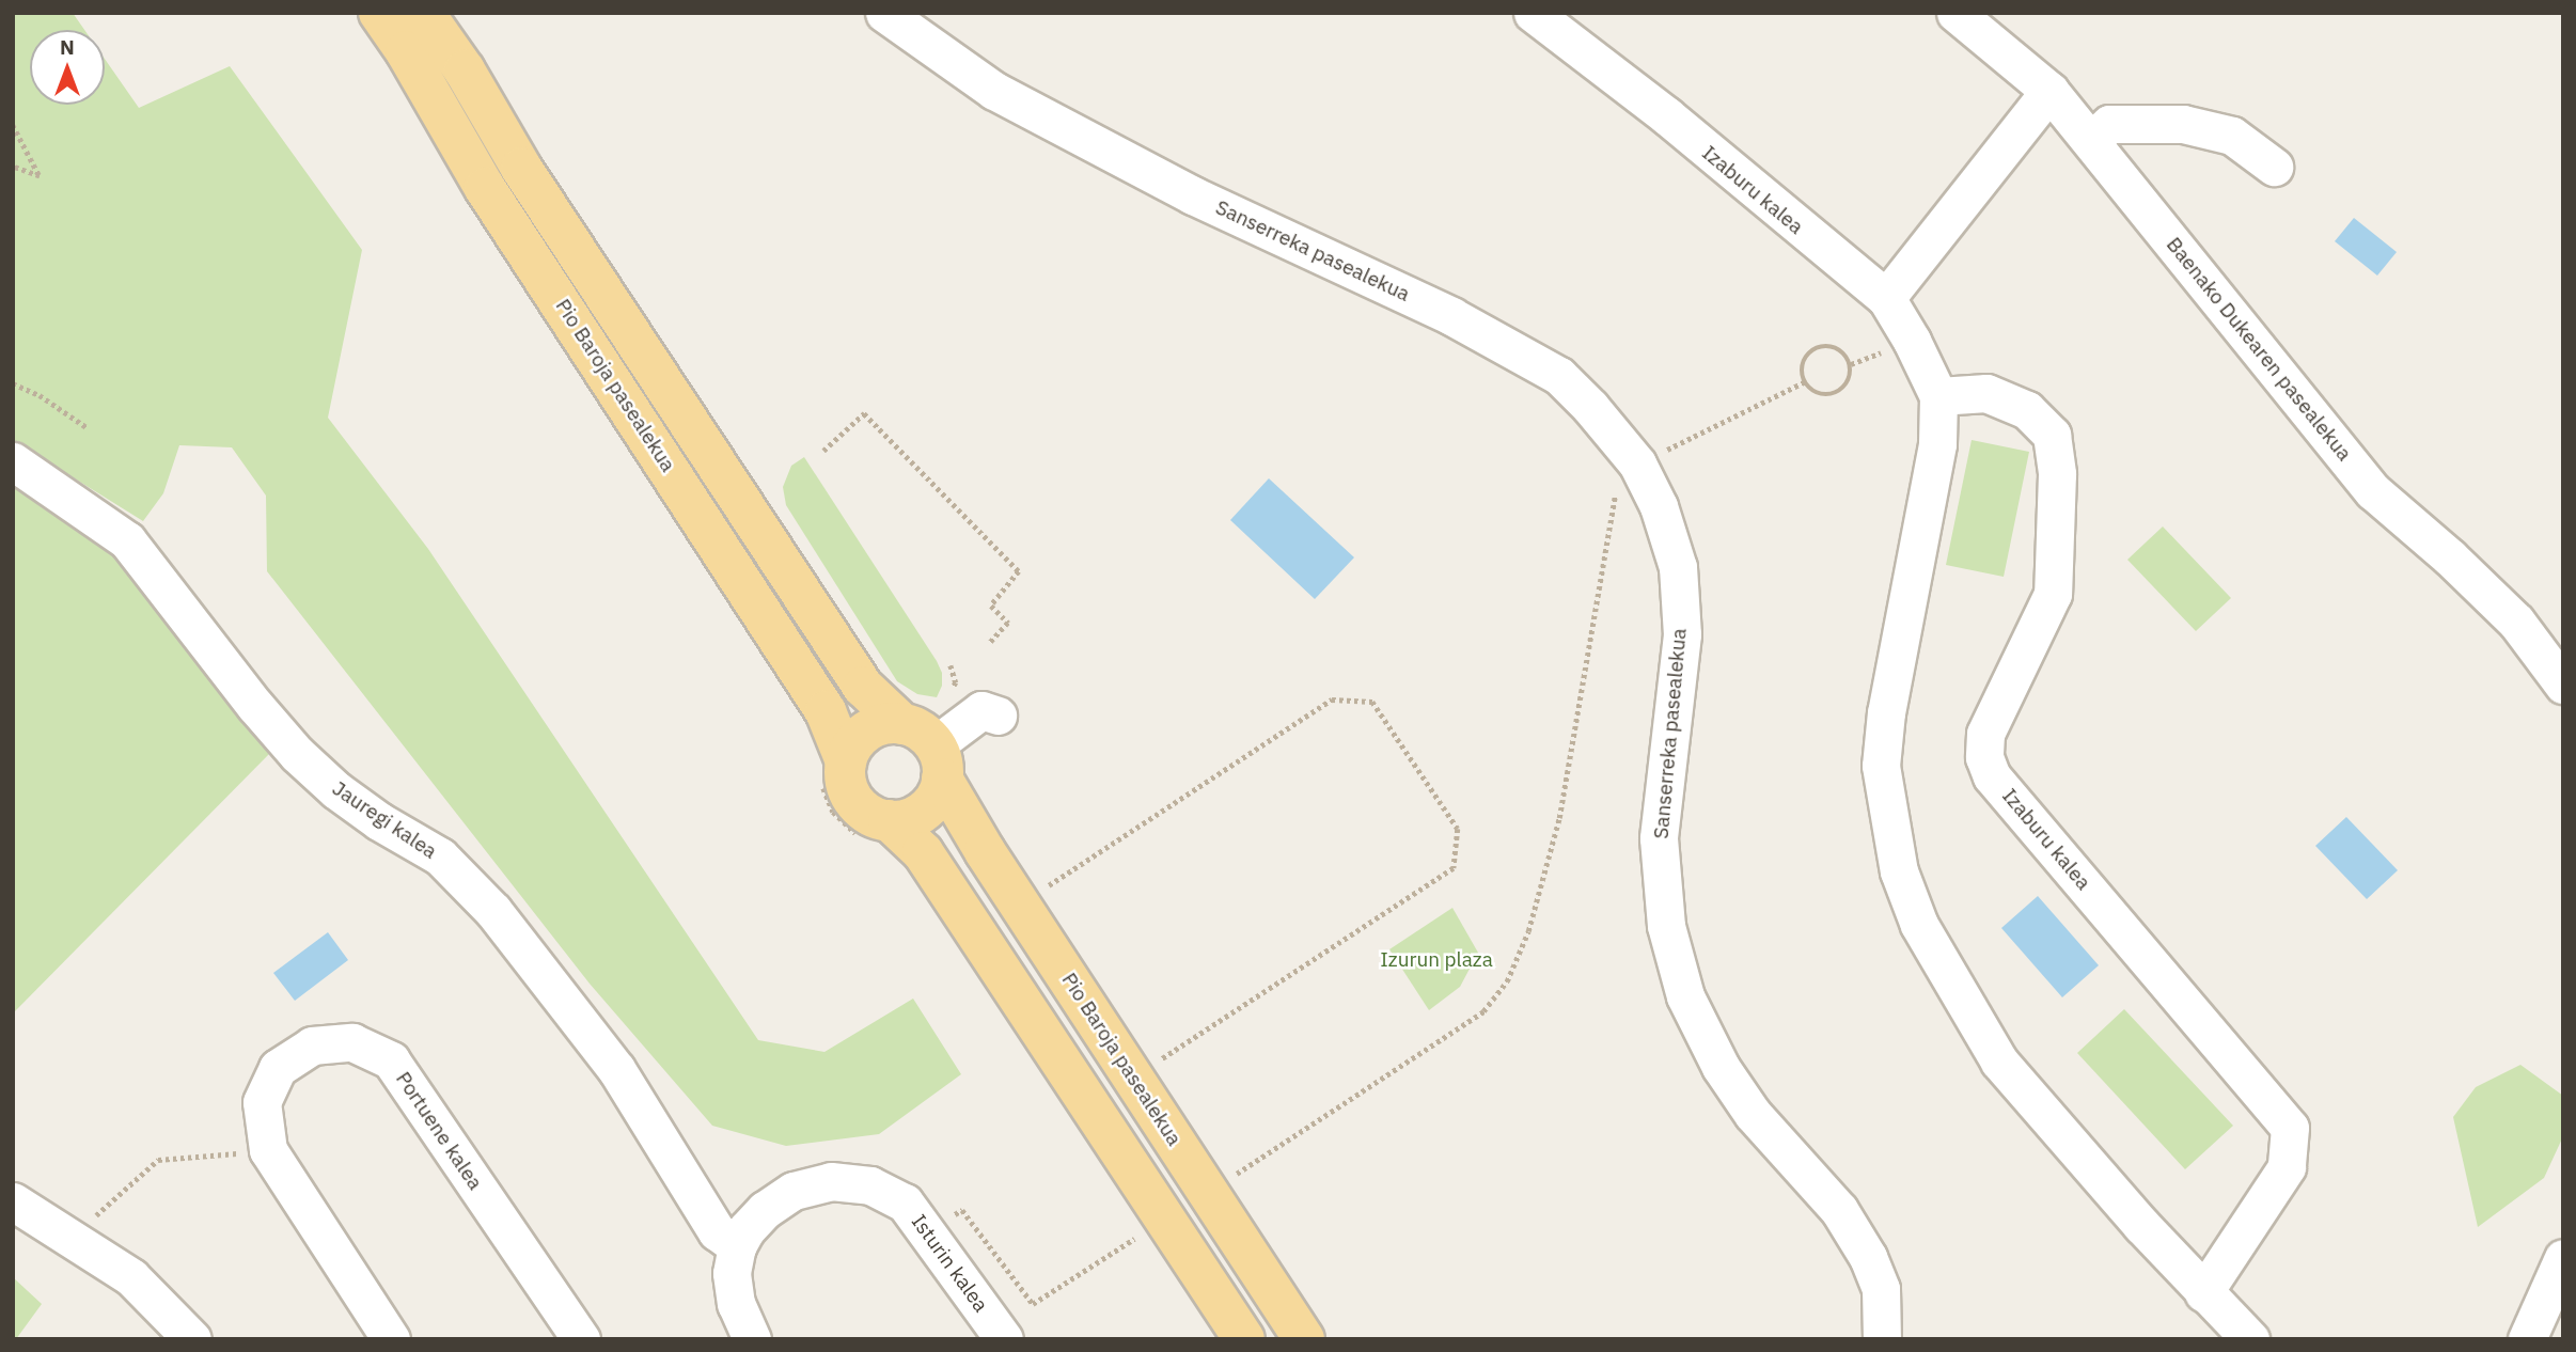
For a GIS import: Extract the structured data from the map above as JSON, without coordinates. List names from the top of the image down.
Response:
{
  "streets": {
    "main road": ["Pio Baroja pasealekua"],
    "street": [
      "Izaburu kalea",
      "Sanserreka pasealekua",
      "Baenako Dukearen pasealekua",
      "Jauregi kalea",
      "Portuene kalea",
      "Isturin kalea"
    ]
  },
  "crossings": [
    ["Jauregi kalea", "Isturin kalea"]
  ],
  "parks": ["Izurun plaza"],
  "north": "top"
}
